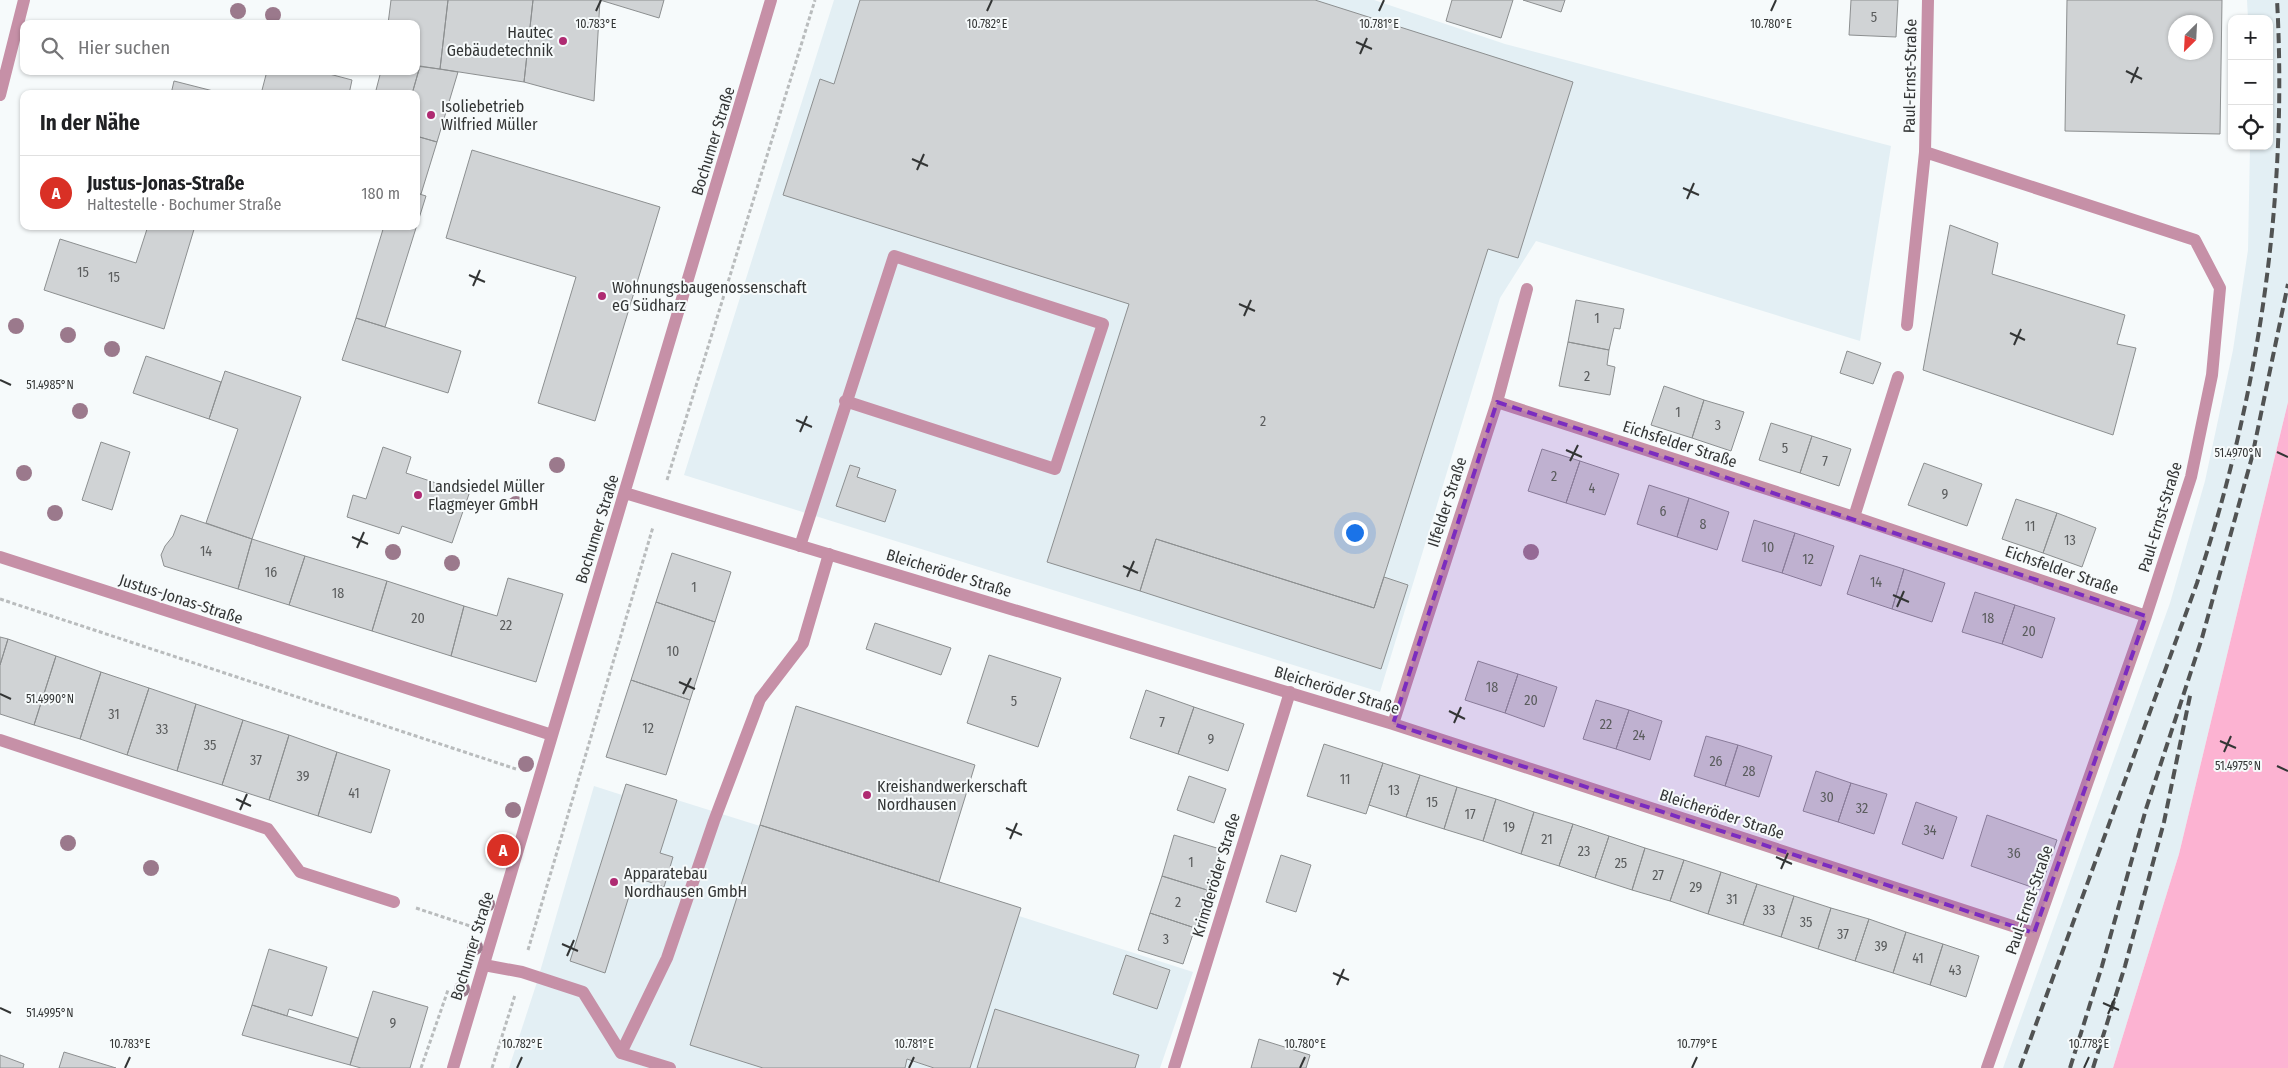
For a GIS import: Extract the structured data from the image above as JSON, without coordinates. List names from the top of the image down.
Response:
{
  "streets": {
    "street": [
      "Paul-Ernst-Straße",
      "Bochumer Straße",
      "Eichsfelder Straße",
      "Ilfelder Straße",
      "Bleicheröder Straße",
      "Justus-Jonas-Straße",
      "Krimderöder Straße"
    ]
  },
  "crossings": [
    ["Paul-Ernst-Straße", "Eichsfelder Straße"],
    ["Paul-Ernst-Straße", "Bleicheröder Straße"],
    ["Bochumer Straße", "Bleicheröder Straße"],
    ["Bochumer Straße", "Justus-Jonas-Straße"],
    ["Eichsfelder Straße", "Ilfelder Straße"],
    ["Ilfelder Straße", "Bleicheröder Straße"],
    ["Bleicheröder Straße", "Krimderöder Straße"]
  ],
  "places": [
    "Hautec Gebäudetechnik",
    "Isoliebetrieb Wilfried Müller",
    "Wohnungsbaugenossenschaft eG Südharz",
    "Landsiedel Müller Flagmeyer GmbH",
    "Kreishandwerkerschaft Nordhausen",
    "Apparatebau Nordhausen GmbH"
  ],
  "house_numbers": [
    "5",
    "15",
    "15",
    "1",
    "2",
    "1",
    "2",
    "3",
    "5",
    "7",
    "2",
    "4",
    "9",
    "6",
    "8",
    "11",
    "13",
    "10",
    "14",
    "12",
    "16",
    "14",
    "1",
    "18",
    "20",
    "18",
    "22",
    "20",
    "10",
    "18",
    "20",
    "5",
    "31",
    "7",
    "22",
    "12",
    "33",
    "24",
    "9",
    "35",
    "37",
    "26",
    "28",
    "39",
    "11",
    "13",
    "41",
    "30",
    "15",
    "32",
    "17",
    "19",
    "34",
    "21",
    "23",
    "36",
    "1",
    "25",
    "27",
    "29",
    "31",
    "2",
    "33",
    "35",
    "37",
    "3",
    "39",
    "41",
    "43",
    "9"
  ],
  "north": "bottom left",
  "page": {
    "map_buttons": ["+", "−"],
    "search": "Hier suchen",
    "heading": "In der Nähe",
    "list": [
      {
        "mark": "A",
        "name": "Justus-Jonas-Straße",
        "note": "Haltestelle · Bochumer Straße",
        "value": "180 m"
      }
    ],
    "pins": "A"
  },
  "coordinates": [
    "10.783°E",
    "10.782°E",
    "10.781°E",
    "10.780°E",
    "51.4985°N",
    "51.4970°N",
    "51.4990°N",
    "51.4975°N",
    "51.4995°N",
    "10.779°E",
    "10.778°E"
  ]
}
